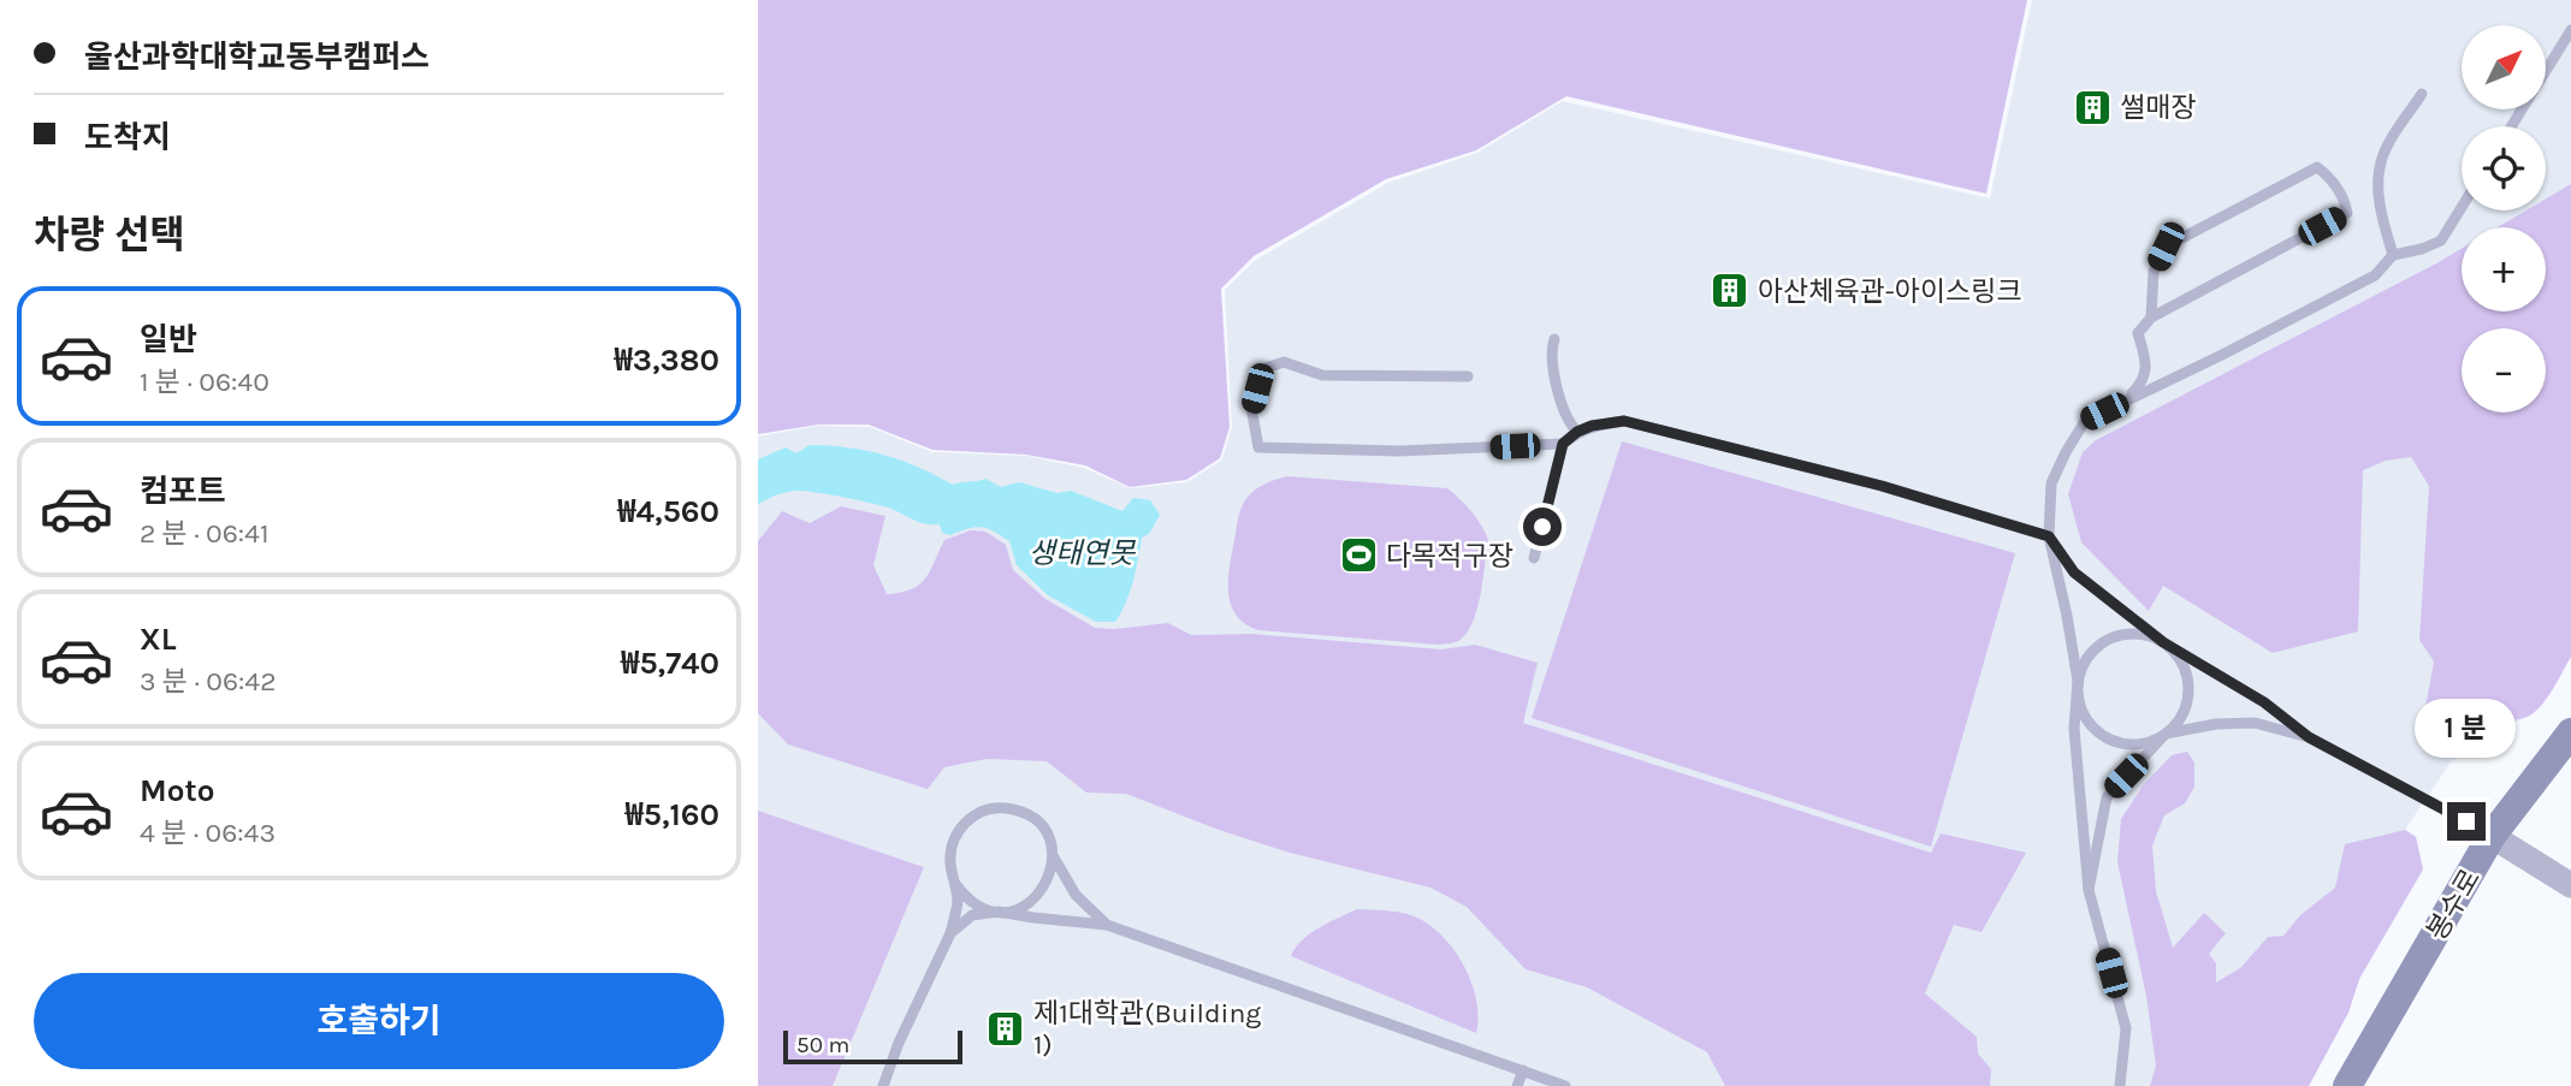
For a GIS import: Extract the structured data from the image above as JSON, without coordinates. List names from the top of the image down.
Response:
{
  "streets": {
    "main road": ["봉수로"]
  },
  "water": ["생태연못"],
  "places": {
    "building": ["썰매장", "아산체육관-아이스링크", "제1대학관(Building 1)"],
    "sports": ["다목적구장"]
  },
  "scale_bar": "50 m",
  "north": "top right",
  "page": {
    "banner": ["울산과학대학교동부캠퍼스", "도착지"],
    "map_buttons": ["+", "−"],
    "heading": "차량 선택",
    "list": [
      {
        "name": "일반",
        "note": "1 분 · 06:40",
        "value": "₩3,380"
      },
      {
        "name": "컴포트",
        "note": "2 분 · 06:41",
        "value": "₩4,560"
      },
      {
        "name": "XL",
        "note": "3 분 · 06:42",
        "value": "₩5,740"
      },
      {
        "name": "Moto",
        "note": "4 분 · 06:43",
        "value": "₩5,160"
      }
    ],
    "bubble": "1 분",
    "buttons": "호출하기",
    "scale": "50 m"
  }
}
